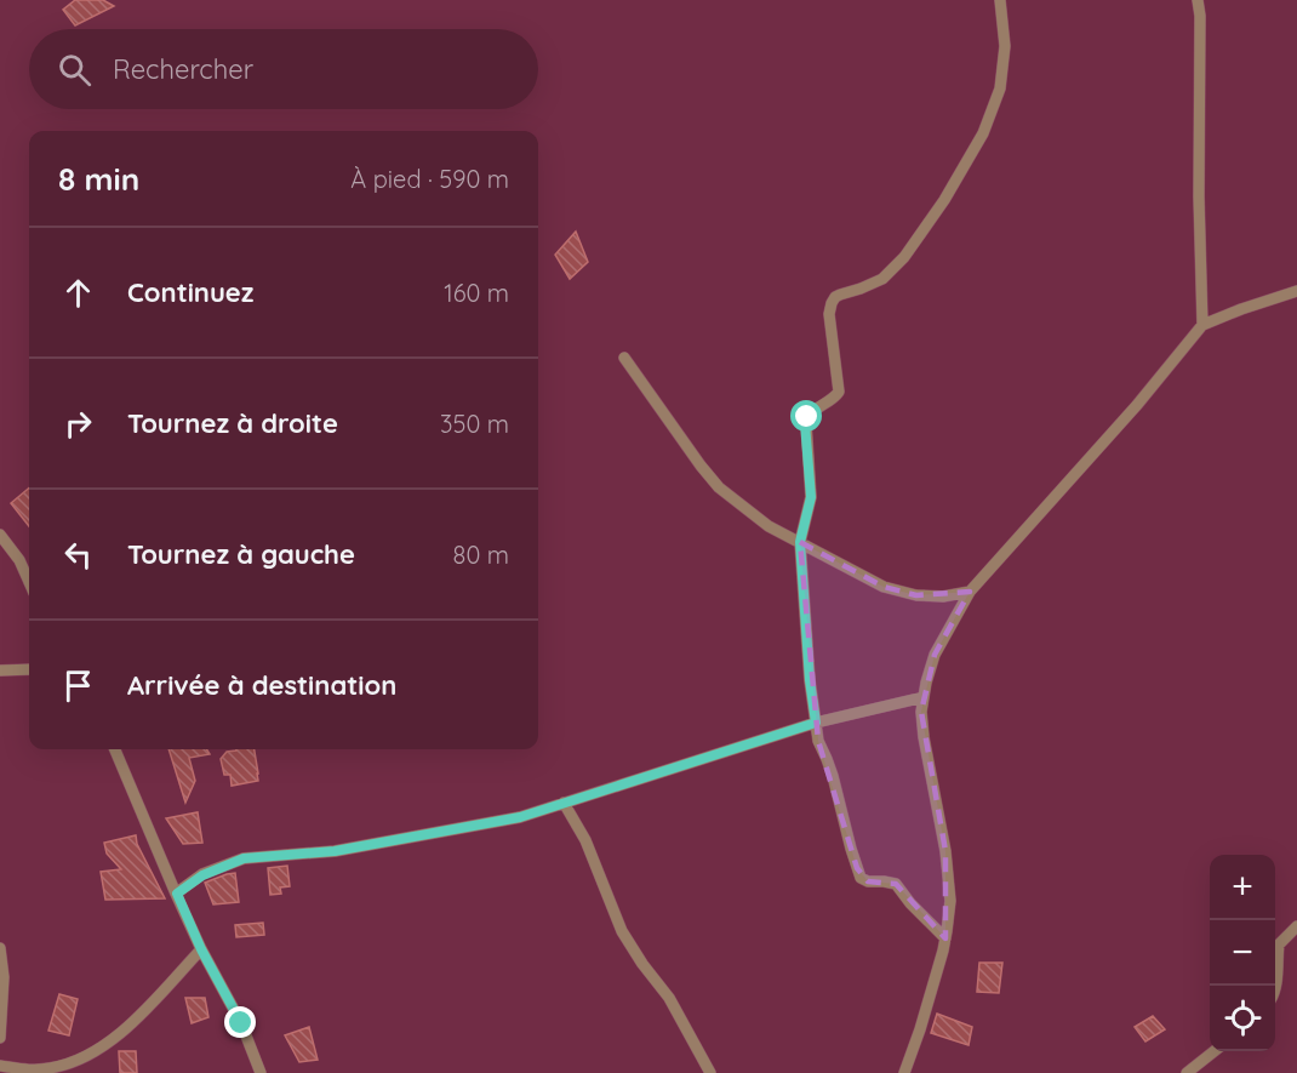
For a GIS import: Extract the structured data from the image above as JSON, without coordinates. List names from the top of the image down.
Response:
{
  "page": {
    "search": "Rechercher",
    "heading": ["8 min", "À pied · 590 m"],
    "list": [
      ["Continuez", "160 m"],
      ["Tournez à droite", "350 m"],
      ["Tournez à gauche", "80 m"],
      "Arrivée à destination"
    ],
    "map_buttons": ["+", "−"]
  }
}
